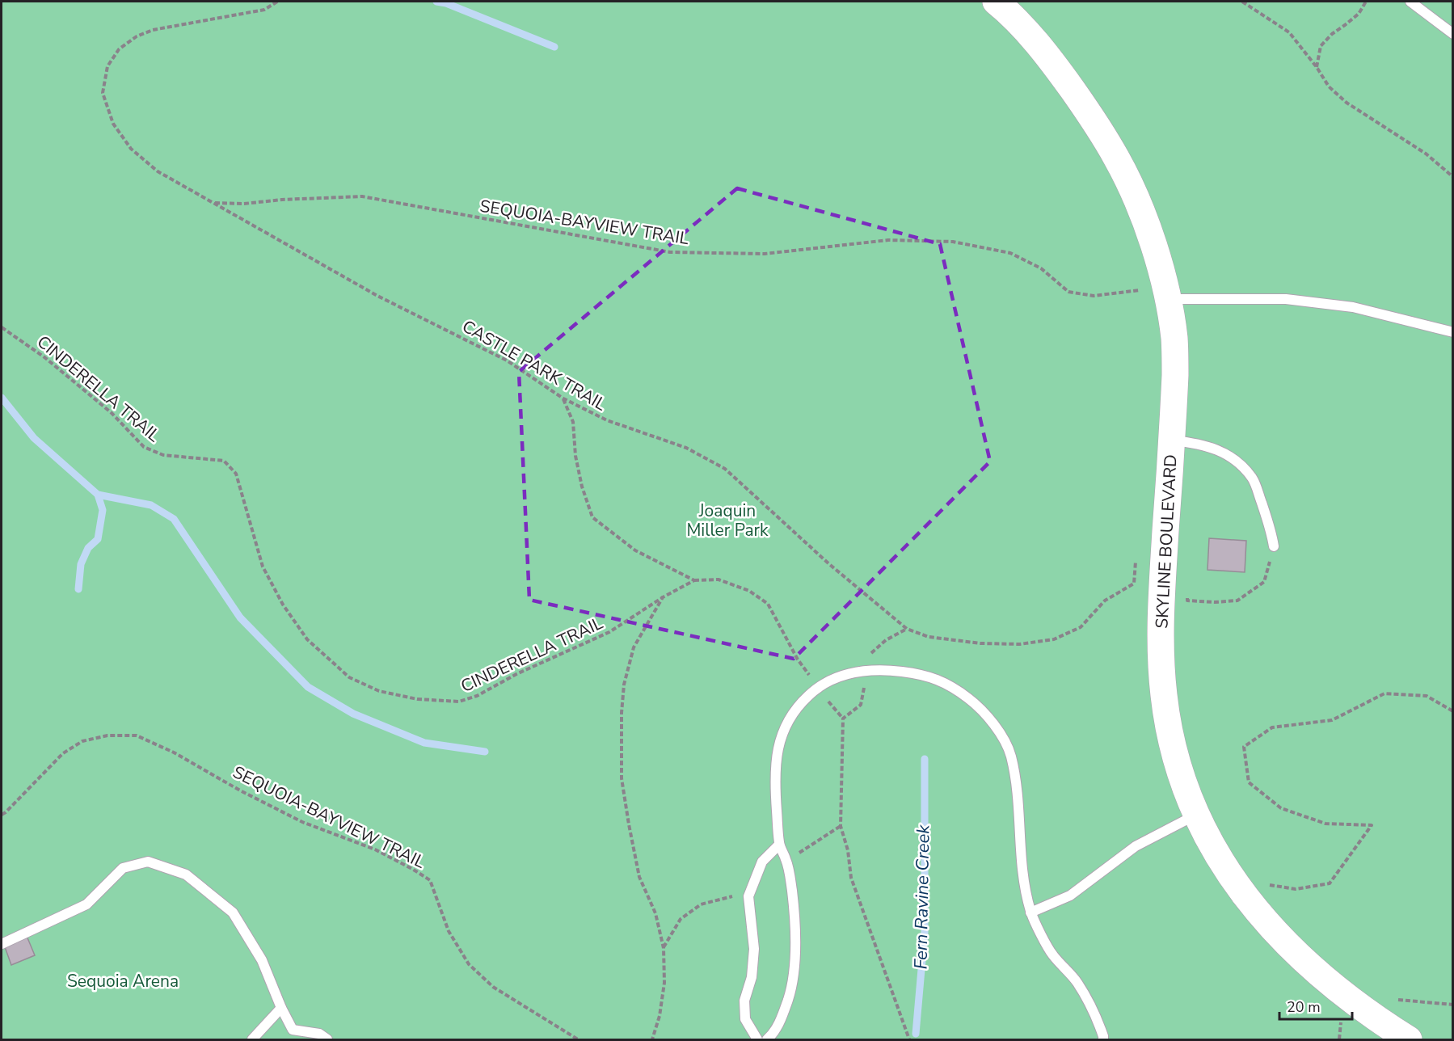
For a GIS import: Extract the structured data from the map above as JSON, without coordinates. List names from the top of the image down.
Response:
{
  "streets": {
    "main road": ["SKYLINE BOULEVARD"],
    "path": ["SEQUOIA-BAYVIEW TRAIL", "CASTLE PARK TRAIL", "CINDERELLA TRAIL"]
  },
  "crossings": [
    ["SEQUOIA-BAYVIEW TRAIL", "CASTLE PARK TRAIL"],
    ["SEQUOIA-BAYVIEW TRAIL", "SKYLINE BOULEVARD"],
    ["CASTLE PARK TRAIL", "SKYLINE BOULEVARD"]
  ],
  "water": ["Fern Ravine Creek"],
  "parks": ["Joaquin Miller Park", "Sequoia Arena"],
  "scale_bar": "20 m"
}
